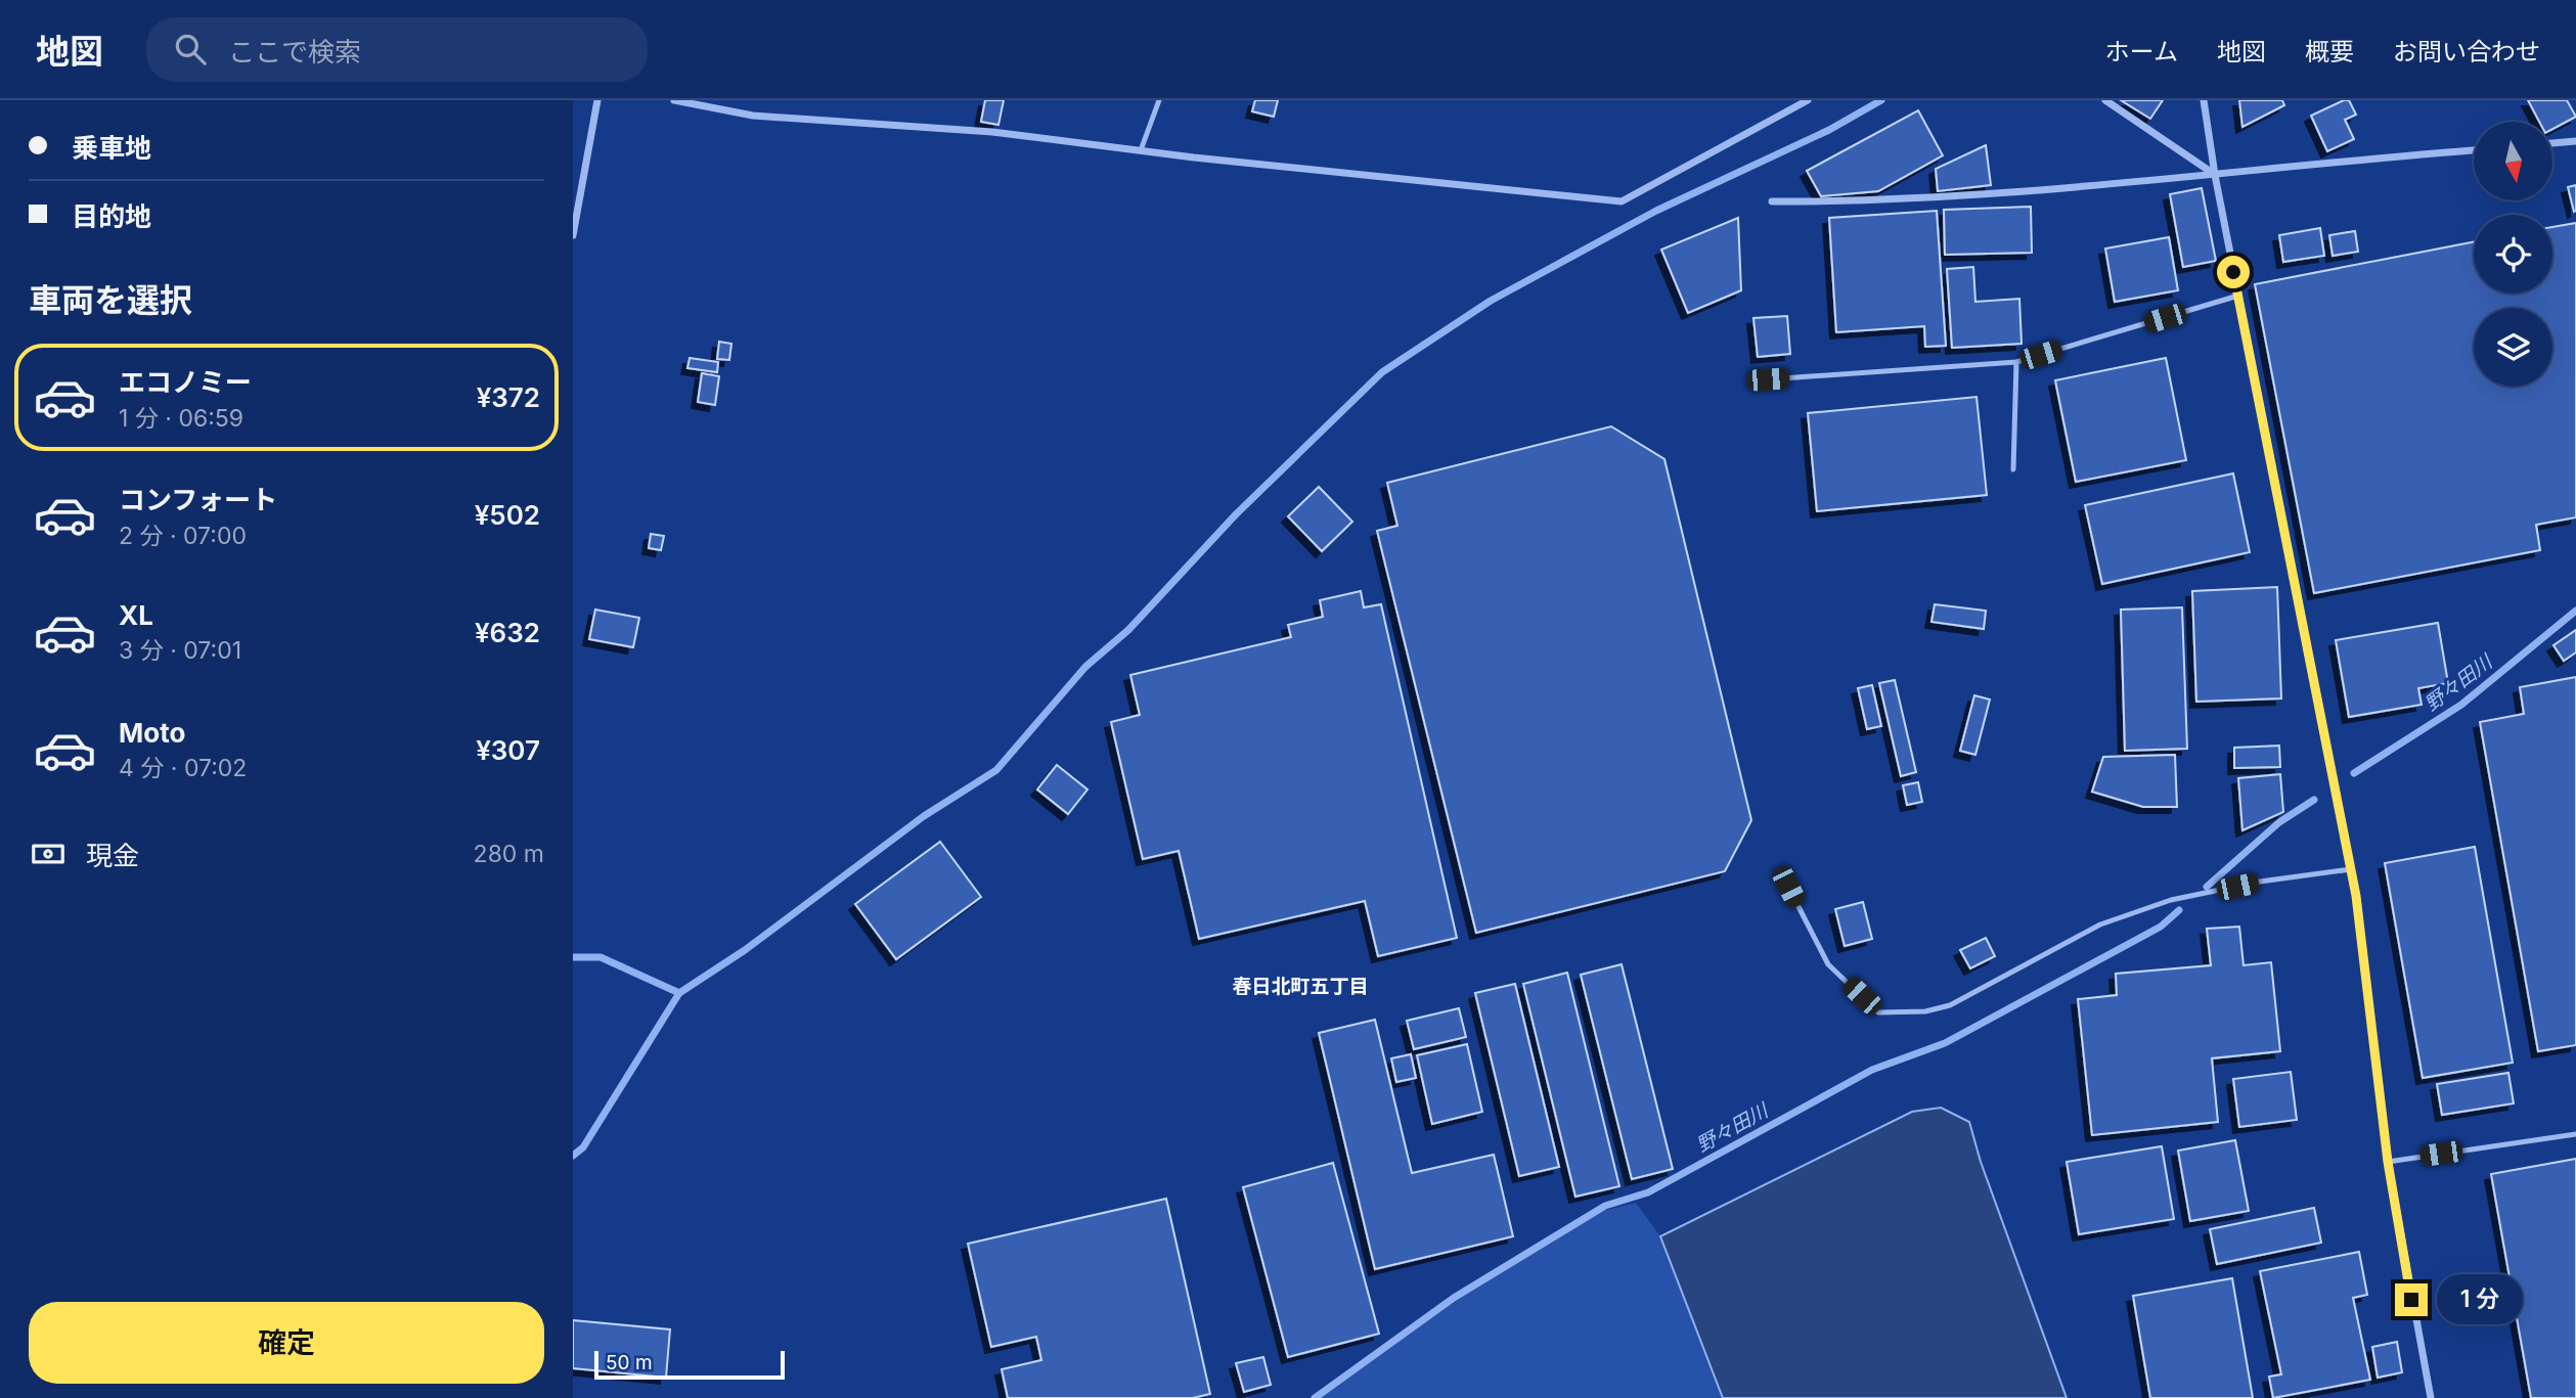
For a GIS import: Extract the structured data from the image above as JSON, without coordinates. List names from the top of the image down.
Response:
{
  "districts": ["春日北町五丁目"],
  "water": ["野々田川"],
  "scale_bar": "50 m",
  "north": "bottom",
  "page": {
    "header": "地図",
    "search": "ここで検索",
    "nav": [
      "ホーム",
      "地図",
      "概要",
      "お問い合わせ"
    ],
    "banner": ["乗車地", "目的地"],
    "heading": "車両を選択",
    "list": [
      {
        "name": "エコノミー",
        "note": "1 分 · 06:59",
        "value": "¥372"
      },
      {
        "name": "コンフォート",
        "note": "2 分 · 07:00",
        "value": "¥502"
      },
      {
        "name": "XL",
        "note": "3 分 · 07:01",
        "value": "¥632"
      },
      {
        "name": "Moto",
        "note": "4 分 · 07:02",
        "value": "¥307"
      }
    ],
    "pay": ["現金", "280 m"],
    "bubble": "1 分",
    "buttons": "確定",
    "scale": "50 m"
  }
}
